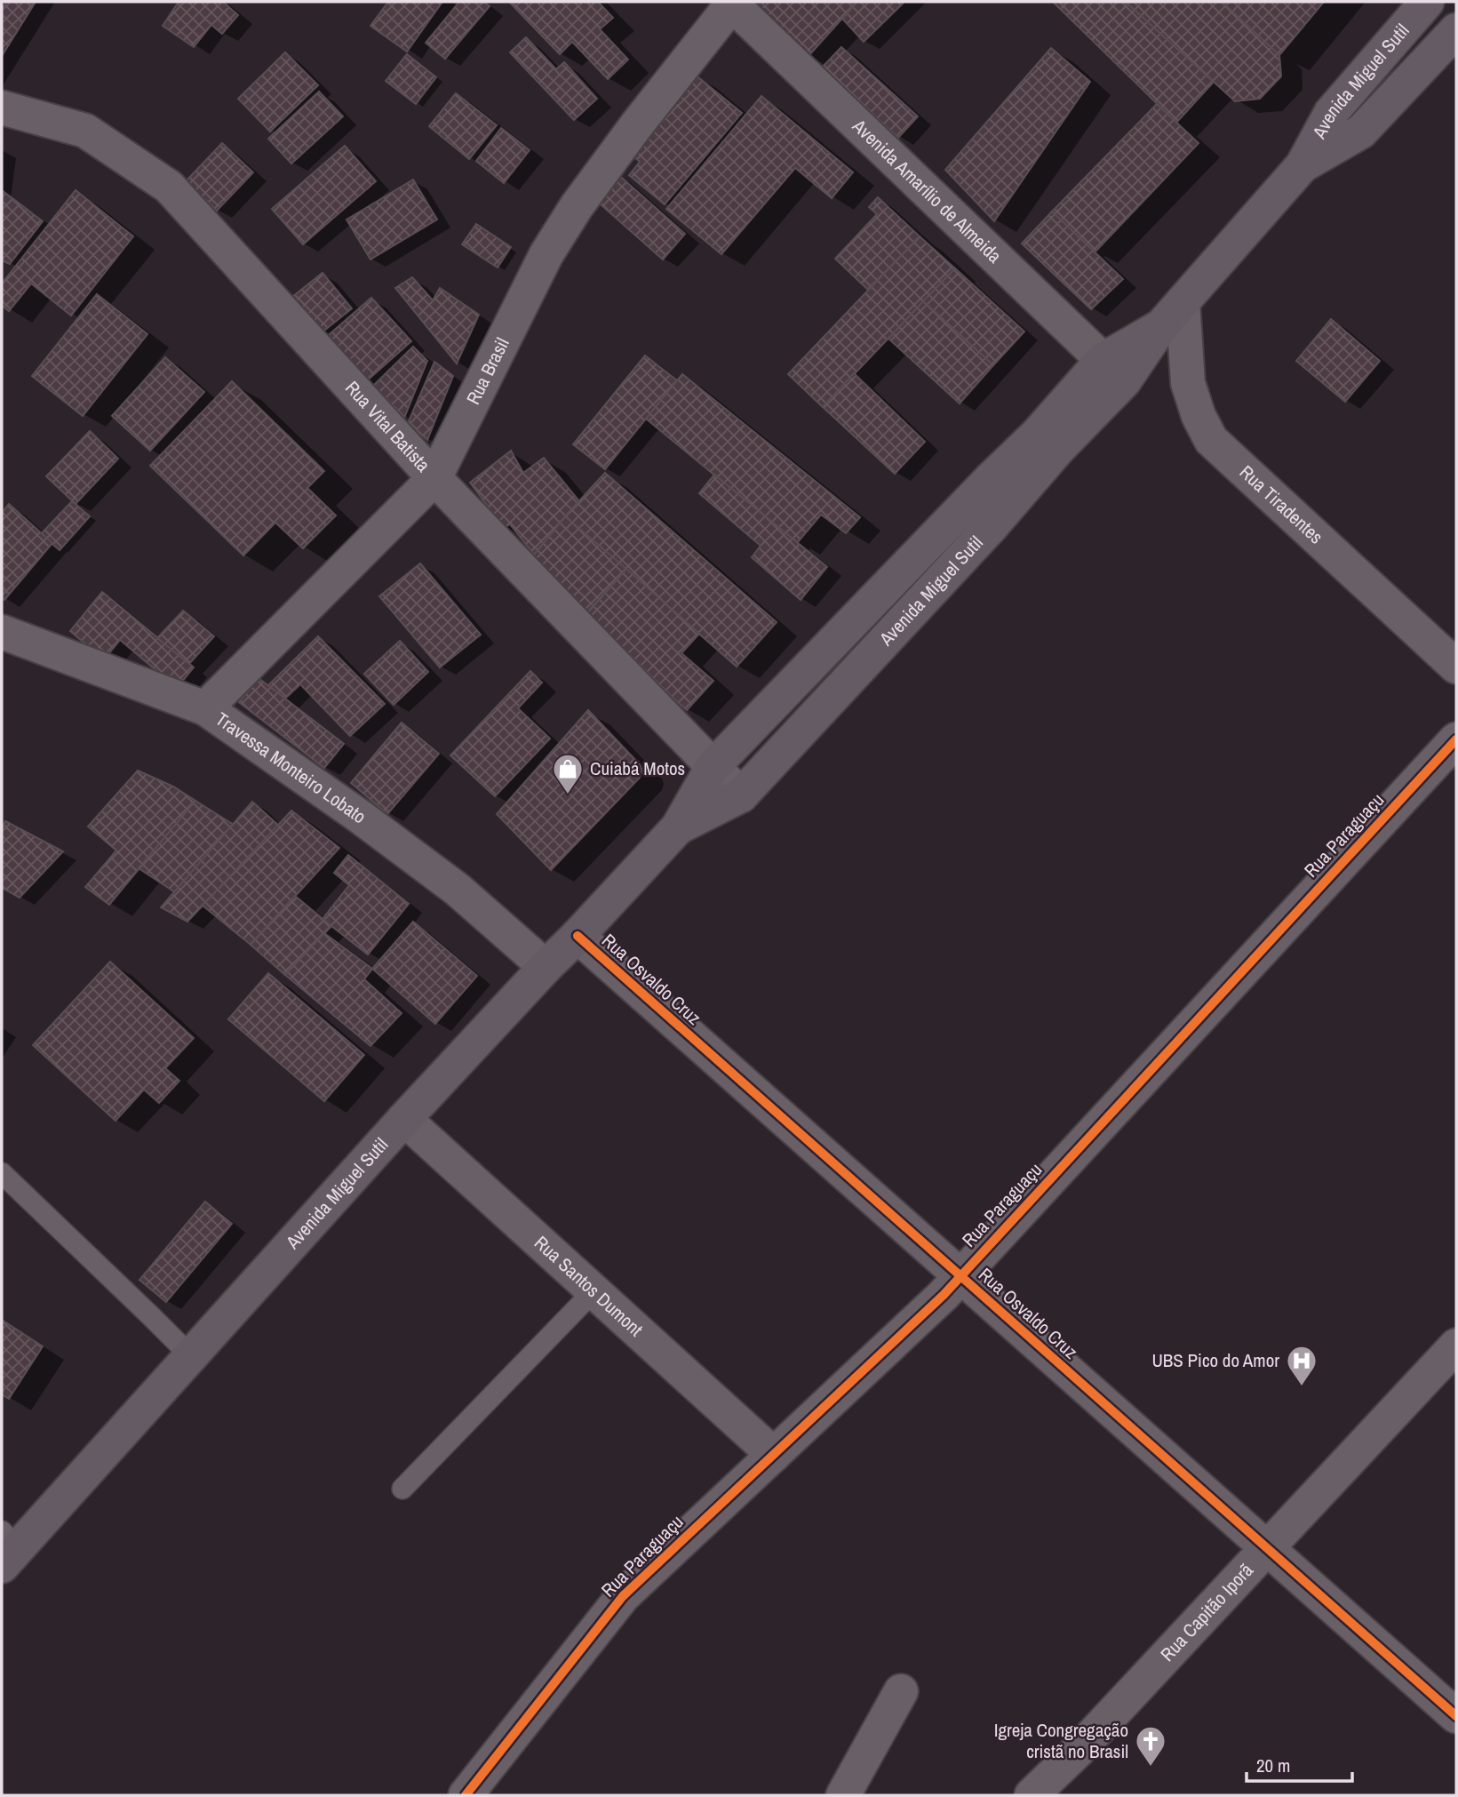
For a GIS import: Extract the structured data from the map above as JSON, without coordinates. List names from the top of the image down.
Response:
{
  "streets": {
    "main road": ["Avenida Miguel Sutil"],
    "street": [
      "Avenida Amarílio de Almeida",
      "Rua Brasil",
      "Rua Vital Batista",
      "Rua Tiradentes",
      "Travessa Monteiro Lobato",
      "Rua Paraguaçu",
      "Rua Osvaldo Cruz",
      "Rua Santos Dumont",
      "Rua Capitão Iporã"
    ]
  },
  "crossings": [
    ["Avenida Miguel Sutil", "Avenida Amarílio de Almeida"],
    ["Avenida Miguel Sutil", "Rua Vital Batista"],
    ["Avenida Miguel Sutil", "Rua Tiradentes"],
    ["Avenida Miguel Sutil", "Travessa Monteiro Lobato"],
    ["Avenida Miguel Sutil", "Rua Osvaldo Cruz"],
    ["Avenida Miguel Sutil", "Rua Santos Dumont"],
    ["Avenida Amarílio de Almeida", "Rua Brasil"],
    ["Rua Brasil", "Rua Vital Batista"],
    ["Rua Brasil", "Travessa Monteiro Lobato"],
    ["Rua Paraguaçu", "Rua Osvaldo Cruz"],
    ["Rua Paraguaçu", "Rua Santos Dumont"],
    ["Rua Osvaldo Cruz", "Rua Capitão Iporã"]
  ],
  "places": {
    "shop": ["Cuiabá Motos"],
    "hospital": ["UBS Pico do Amor"],
    "church": ["Igreja Congregação cristã no Brasil"]
  },
  "scale_bar": "20 m"
}
